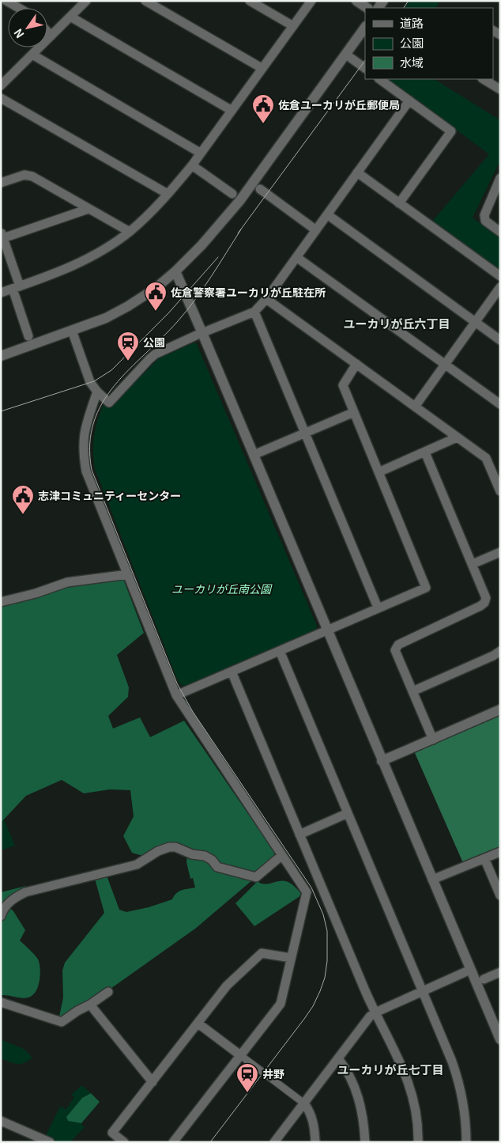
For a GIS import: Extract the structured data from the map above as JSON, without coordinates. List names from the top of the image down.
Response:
{
  "districts": ["ユーカリが丘六丁目", "ユーカリが丘七丁目"],
  "parks": ["ユーカリが丘南公園"],
  "places": {
    "public building": ["佐倉ユーカリが丘郵便局", "佐倉警察署ユーカリが丘駐在所", "志津コミュニティーセンター"],
    "station": ["公園", "井野"]
  },
  "legend": ["道路", "公園", "水域"],
  "north": "bottom left"
}
